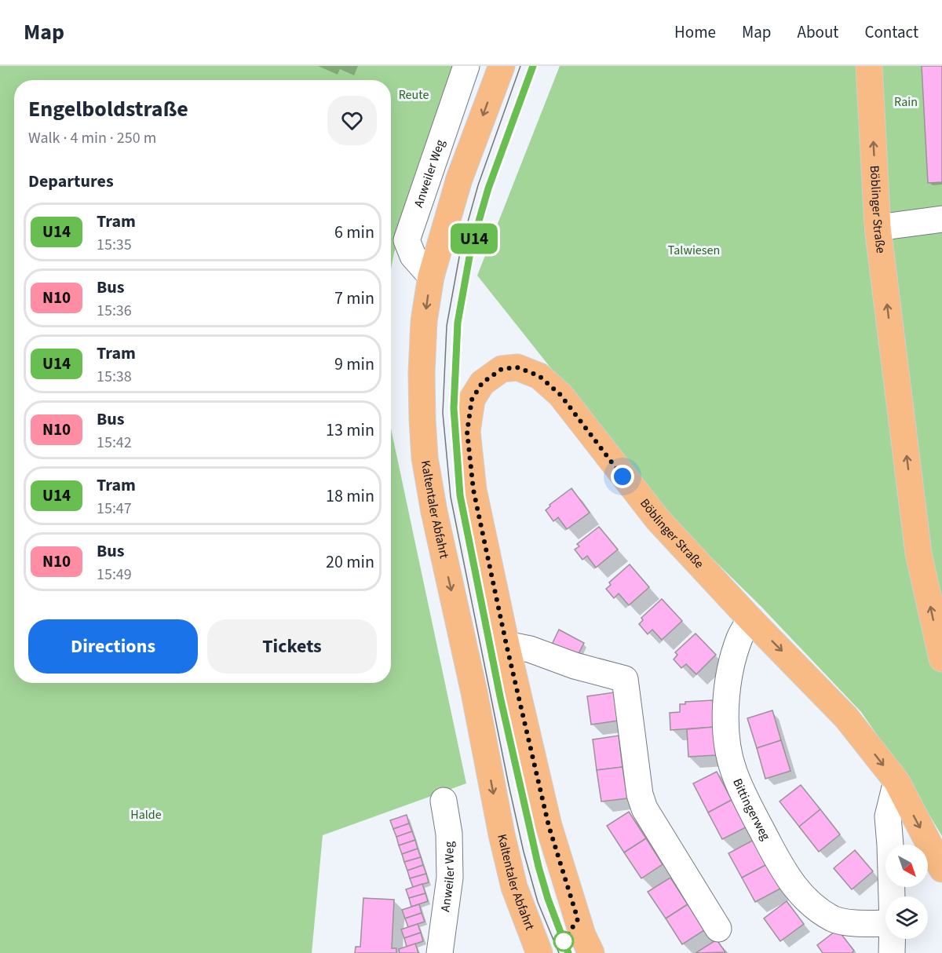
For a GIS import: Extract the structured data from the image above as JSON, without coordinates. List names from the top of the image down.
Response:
{
  "streets": {
    "main road": ["Böblinger Straße", "Kaltentaler Abfahrt"],
    "street": ["Anweiler Weg", "Bittingerweg"]
  },
  "crossings": [
    ["Anweiler Weg", "Kaltentaler Abfahrt"],
    ["Böblinger Straße", "Bittingerweg"]
  ],
  "one_way": ["Kaltentaler Abfahrt"],
  "parks": [
    "Reute",
    "Rain",
    "Talwiesen",
    "Halde"
  ],
  "lines": ["tram line U14"],
  "north": "bottom right",
  "page": {
    "header": "Map",
    "nav": [
      "Home",
      "Map",
      "About",
      "Contact"
    ],
    "on_map": "U14",
    "heading": [
      ["Engelboldstraße", "Walk · 4 min · 250 m"],
      "Departures"
    ],
    "list": [
      {
        "mark": "U14",
        "name": "Tram",
        "note": "15:35",
        "value": "6 min"
      },
      {
        "mark": "N10",
        "name": "Bus",
        "note": "15:36",
        "value": "7 min"
      },
      {
        "mark": "U14",
        "name": "Tram",
        "note": "15:38",
        "value": "9 min"
      },
      {
        "mark": "N10",
        "name": "Bus",
        "note": "15:42",
        "value": "13 min"
      },
      {
        "mark": "U14",
        "name": "Tram",
        "note": "15:47",
        "value": "18 min"
      },
      {
        "mark": "N10",
        "name": "Bus",
        "note": "15:49",
        "value": "20 min"
      }
    ],
    "buttons": ["Directions", "Tickets"]
  }
}
